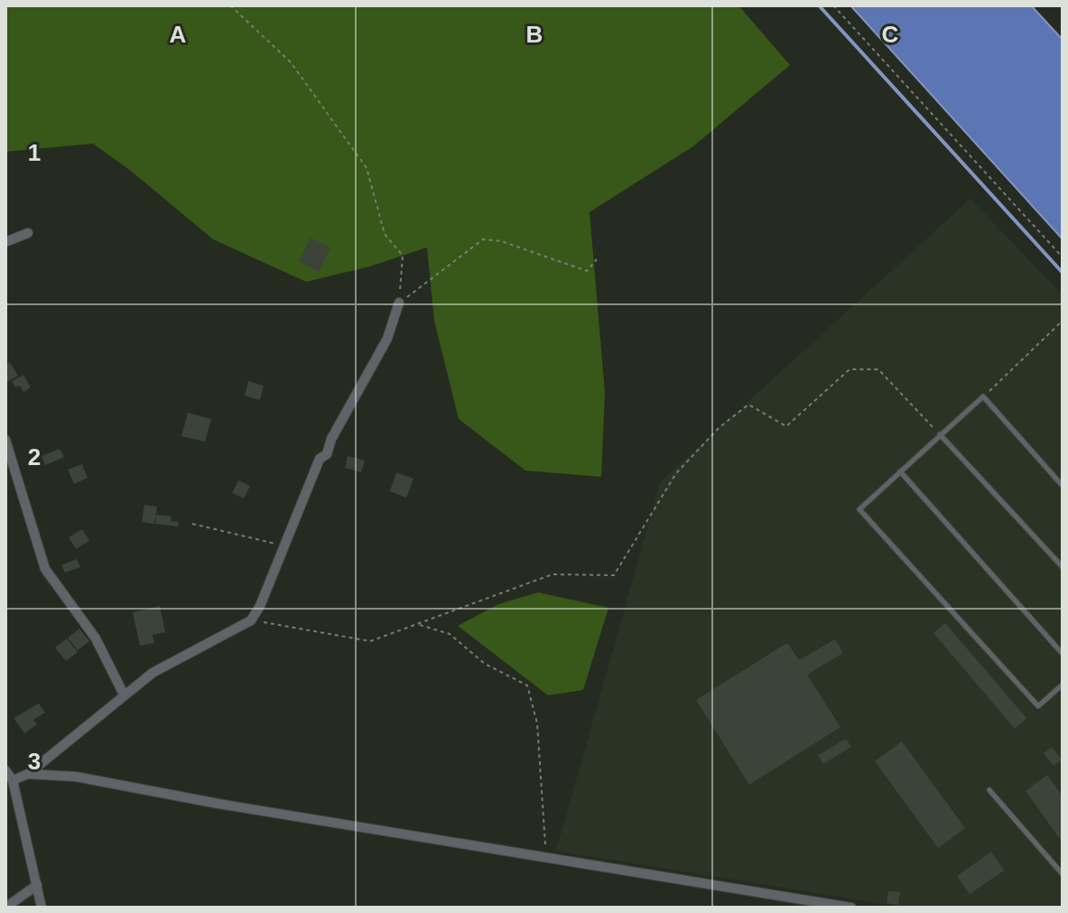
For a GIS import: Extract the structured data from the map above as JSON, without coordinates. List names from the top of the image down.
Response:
{
  "grid": {
    "columns": ["A", "B", "C"],
    "rows": ["1", "2", "3"]
  }
}
